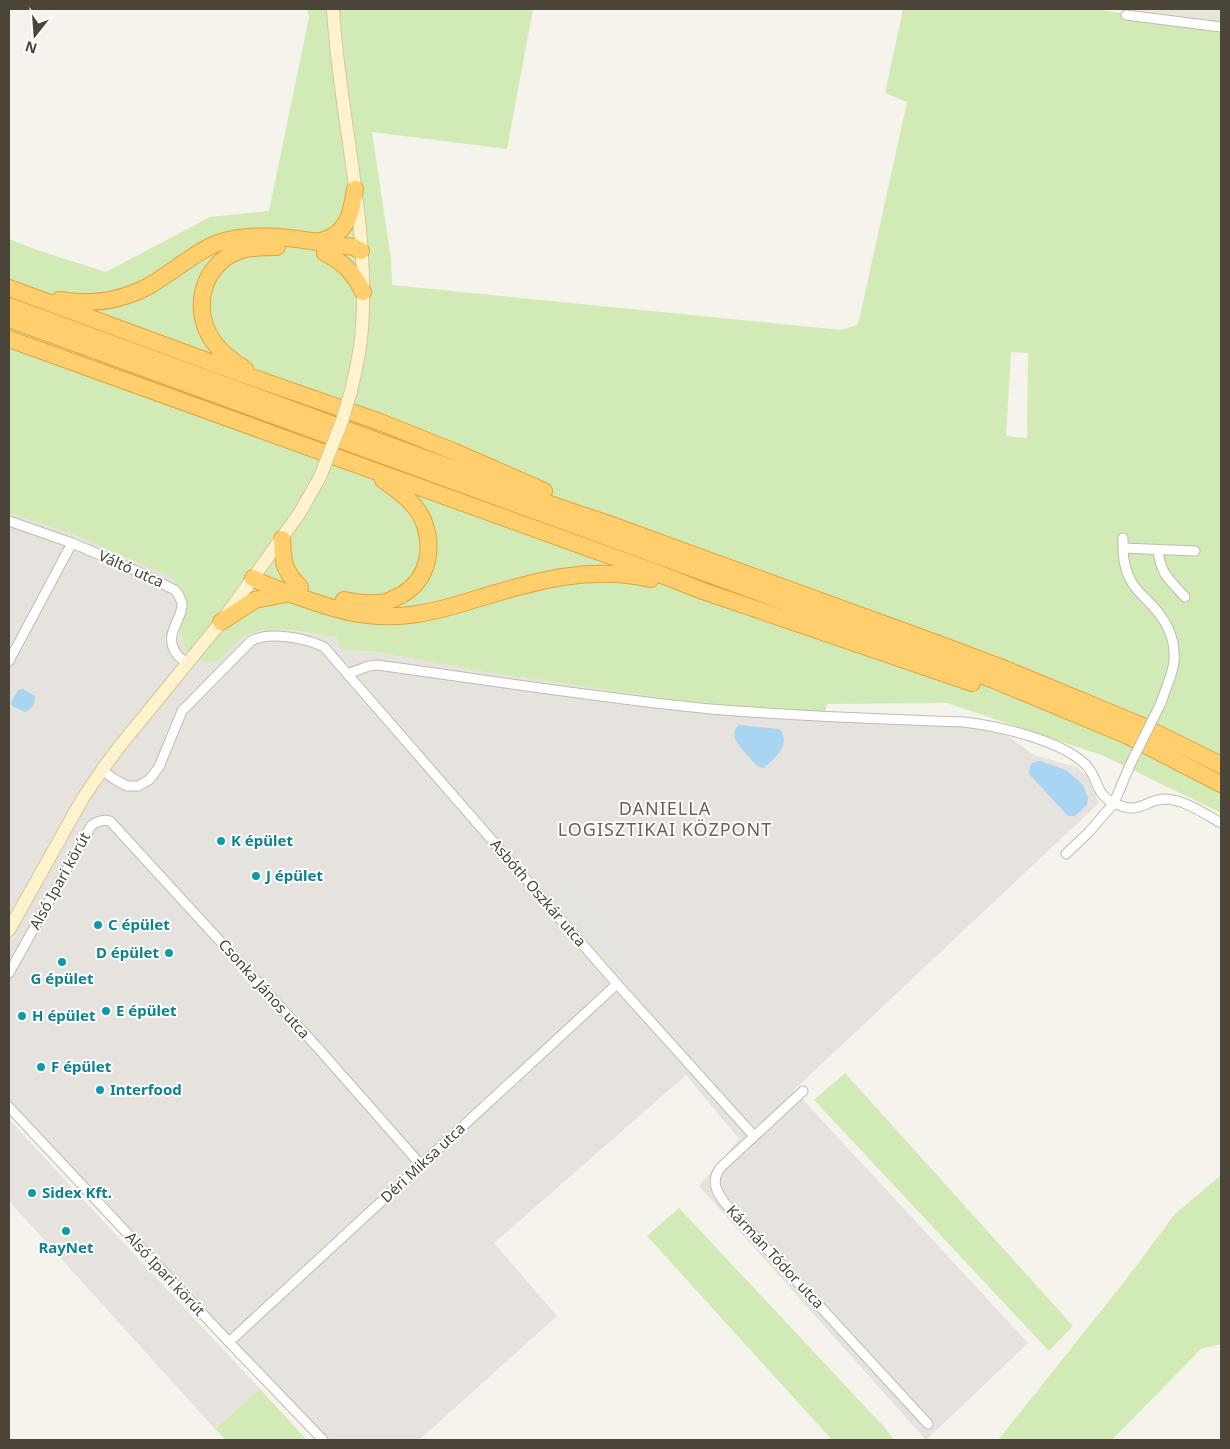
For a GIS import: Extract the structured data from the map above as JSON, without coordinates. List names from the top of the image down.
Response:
{
  "streets": {
    "street": [
      "Váltó utca",
      "Alsó Ipari körút",
      "Asbóth Oszkár utca",
      "Csonka János utca",
      "Déri Miksa utca",
      "Kármán Tódor utca"
    ]
  },
  "crossings": [
    ["Alsó Ipari körút", "Csonka János utca"],
    ["Alsó Ipari körút", "Déri Miksa utca"],
    ["Asbóth Oszkár utca", "Déri Miksa utca"],
    ["Asbóth Oszkár utca", "Kármán Tódor utca"],
    ["Csonka János utca", "Déri Miksa utca"]
  ],
  "districts": ["DANIELLA LOGISZTIKAI KÖZPONT"],
  "places": [
    "K épület",
    "J épület",
    "C épület",
    "D épület",
    "G épület",
    "E épület",
    "H épület",
    "F épület",
    "Interfood",
    "Sidex Kft.",
    "RayNet"
  ],
  "north": "bottom"
}
